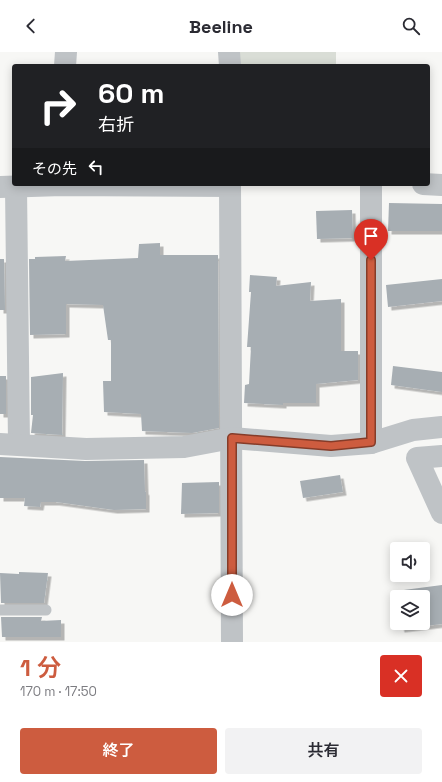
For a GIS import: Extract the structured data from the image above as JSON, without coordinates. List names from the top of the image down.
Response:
{
  "page": {
    "header": "Beeline",
    "turn": ["60 m", "右折"],
    "then": "その先",
    "heading": ["1 分", "170 m · 17:50"],
    "buttons": ["終了", "共有"]
  }
}
